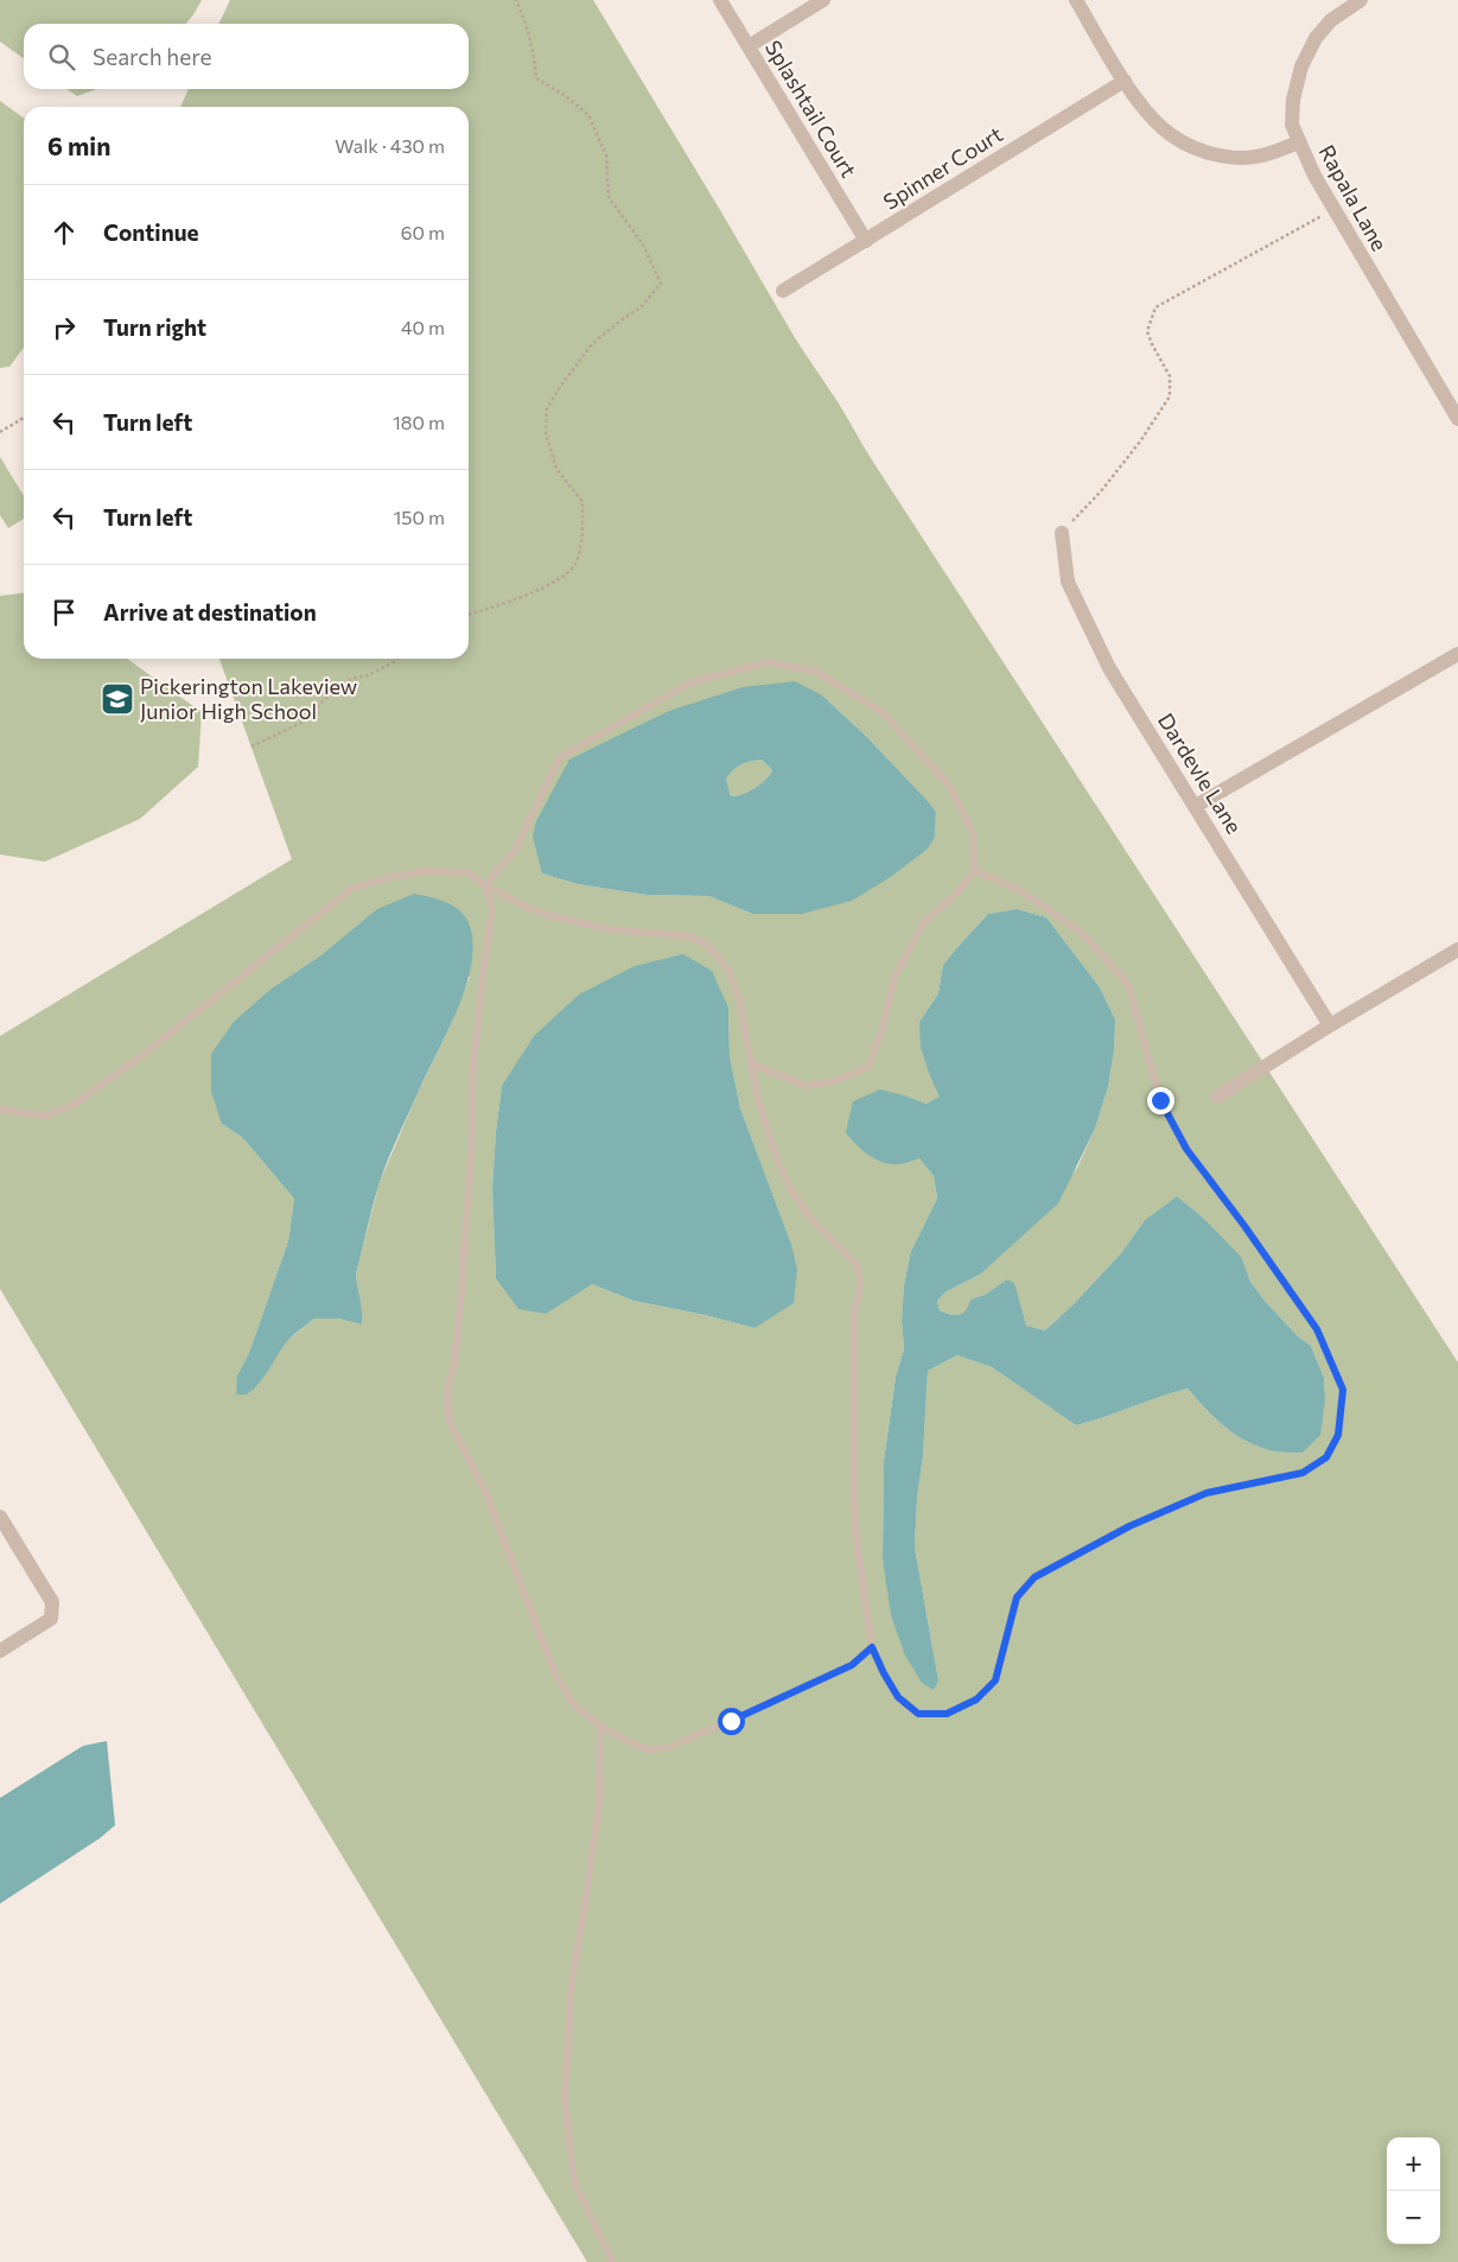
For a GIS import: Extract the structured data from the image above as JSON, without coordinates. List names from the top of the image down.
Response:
{
  "streets": {
    "street": [
      "Splashtail Court",
      "Spinner Court",
      "Rapala Lane",
      "Dardevle Lane"
    ]
  },
  "crossings": [
    ["Splashtail Court", "Spinner Court"]
  ],
  "places": {
    "school or university": ["Pickerington Lakeview Junior High School"]
  },
  "page": {
    "search": "Search here",
    "heading": ["6 min", "Walk · 430 m"],
    "list": [
      ["Continue", "60 m"],
      ["Turn right", "40 m"],
      ["Turn left", "180 m"],
      ["Turn left", "150 m"],
      "Arrive at destination"
    ],
    "map_buttons": ["+", "−"]
  }
}
